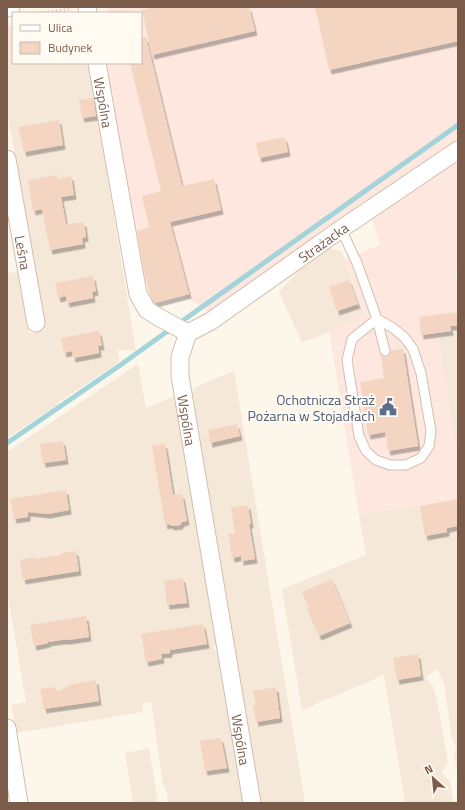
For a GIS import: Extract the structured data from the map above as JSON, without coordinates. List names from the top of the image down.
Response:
{
  "streets": {
    "street": ["Wspólna", "Strażacka", "Leśna"]
  },
  "crossings": [
    ["Wspólna", "Strażacka"]
  ],
  "places": {
    "public building": ["Ochotnicza Straż Pożarna w Stojadłach"]
  },
  "legend": ["Ulica", "Budynek"],
  "north": "top left"
}
